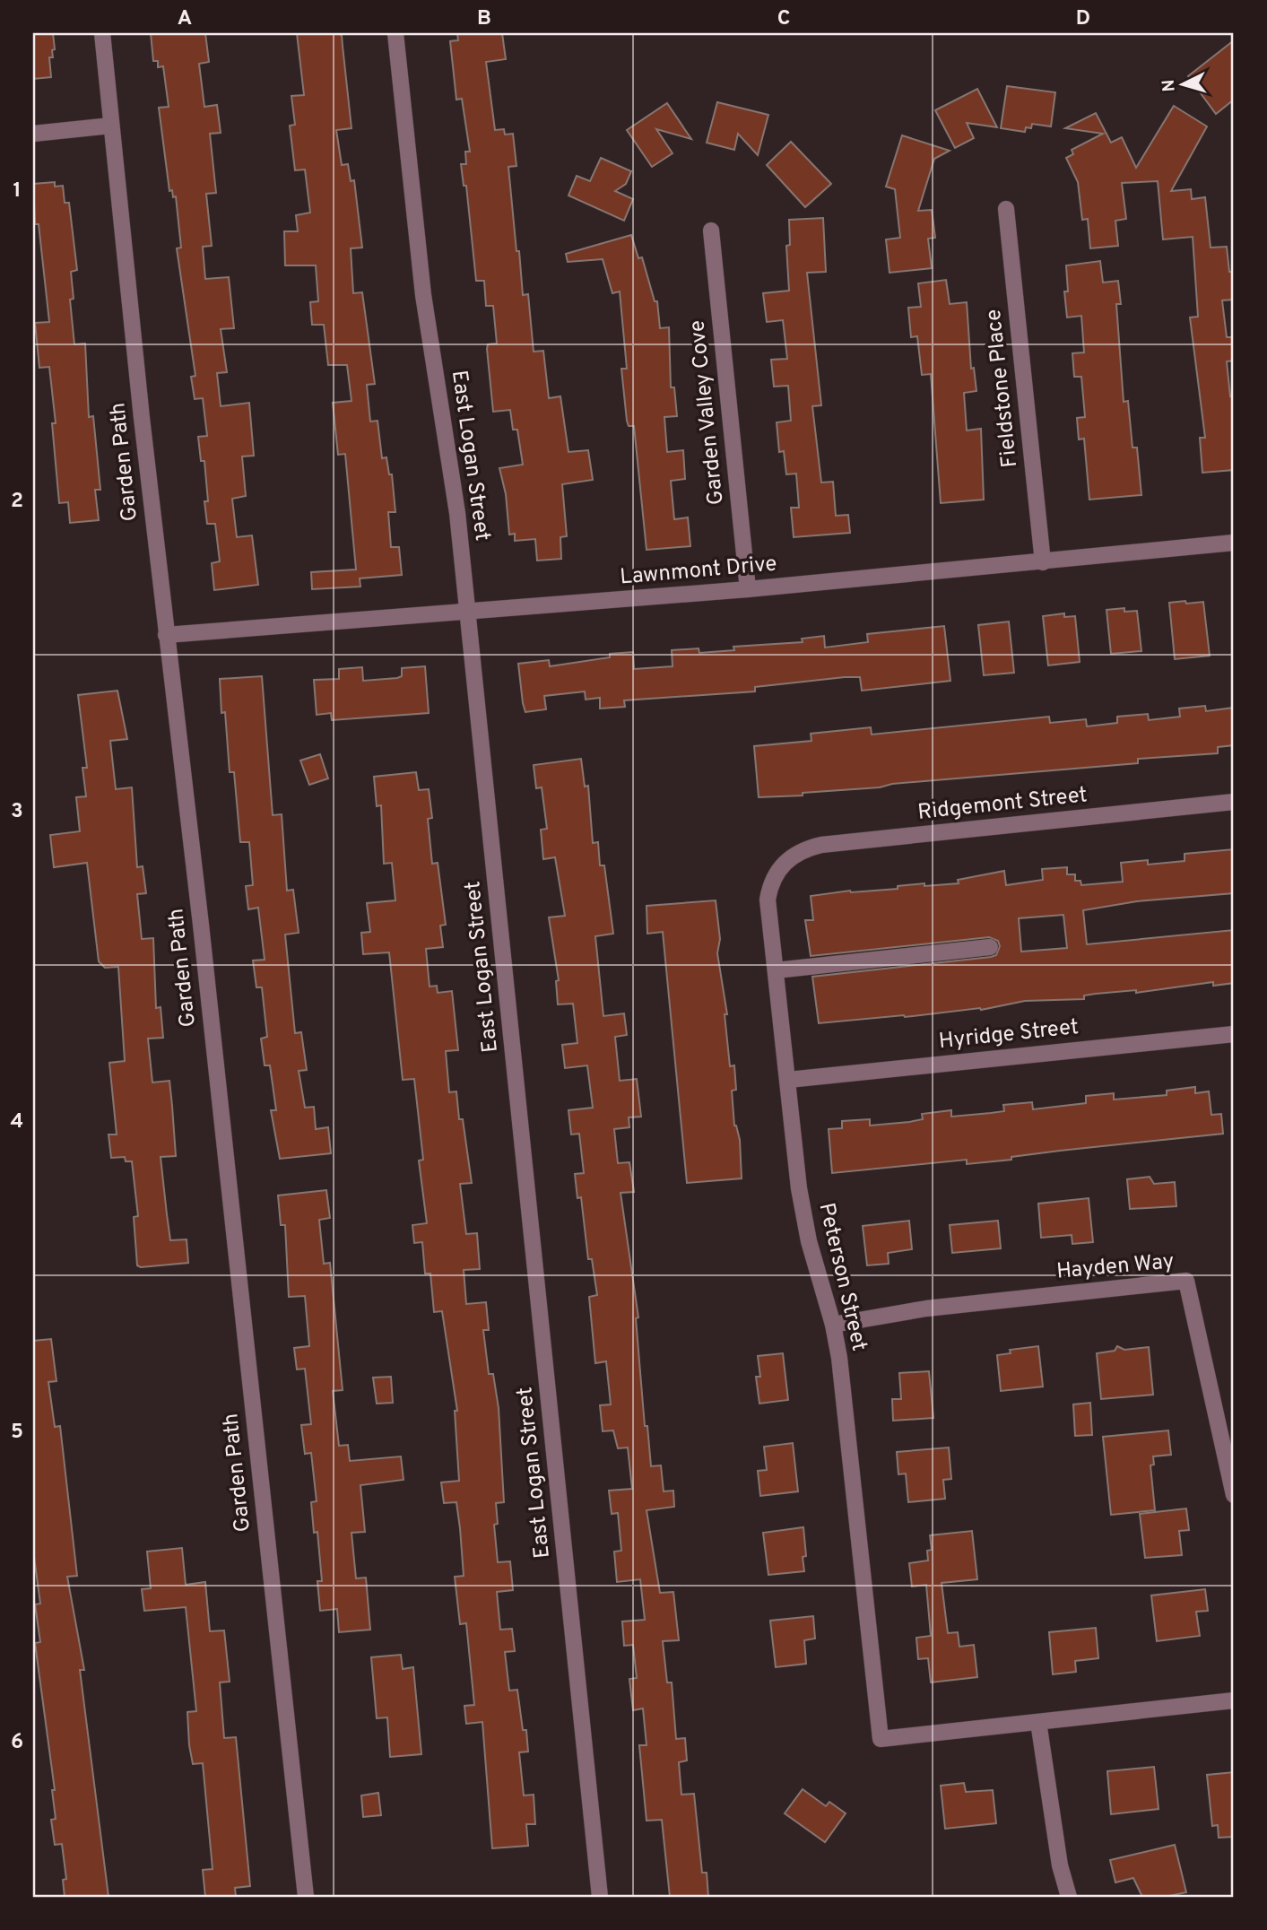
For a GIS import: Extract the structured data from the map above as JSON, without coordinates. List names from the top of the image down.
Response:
{
  "streets": {
    "street": [
      "Fieldstone Place",
      "Garden Valley Cove",
      "East Logan Street",
      "Garden Path",
      "Lawnmont Drive",
      "Ridgemont Street",
      "Hyridge Street",
      "Hayden Way",
      "Peterson Street"
    ]
  },
  "crossings": [
    ["Fieldstone Place", "Lawnmont Drive"],
    ["Garden Valley Cove", "Lawnmont Drive"],
    ["East Logan Street", "Lawnmont Drive"],
    ["Garden Path", "Lawnmont Drive"],
    ["Ridgemont Street", "Peterson Street"],
    ["Hyridge Street", "Peterson Street"],
    ["Hayden Way", "Peterson Street"]
  ],
  "north": "left",
  "grid": {
    "columns": [
      "A",
      "B",
      "C",
      "D"
    ],
    "rows": [
      "1",
      "2",
      "3",
      "4",
      "5",
      "6"
    ]
  }
}
